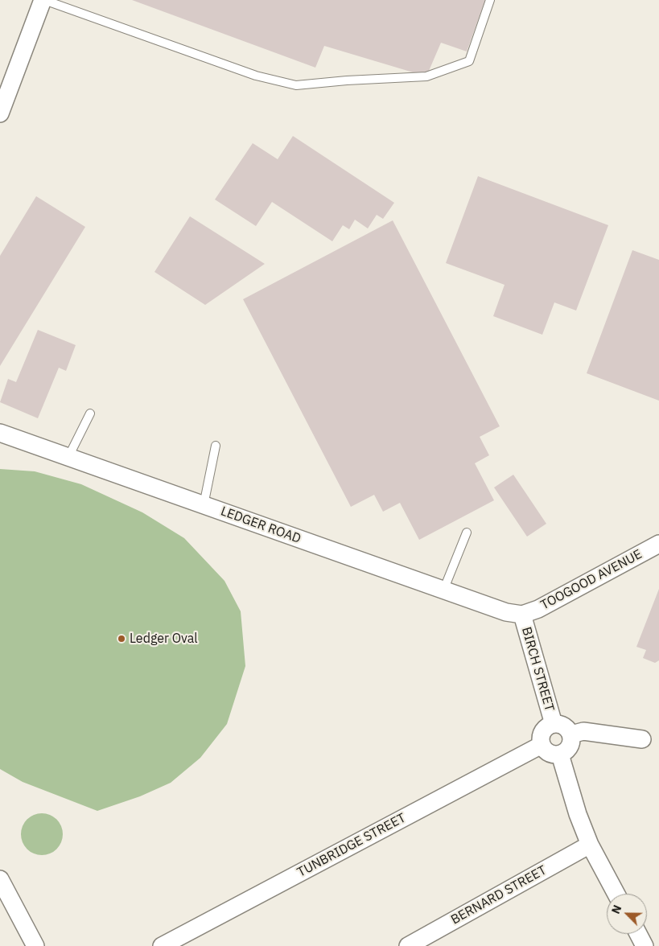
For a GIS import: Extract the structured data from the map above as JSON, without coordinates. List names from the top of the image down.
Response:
{
  "streets": {
    "street": [
      "LEDGER ROAD",
      "TOOGOOD AVENUE",
      "BIRCH STREET",
      "TUNBRIDGE STREET",
      "BERNARD STREET"
    ]
  },
  "crossings": [
    ["LEDGER ROAD", "TOOGOOD AVENUE"],
    ["LEDGER ROAD", "BIRCH STREET"],
    ["TOOGOOD AVENUE", "BIRCH STREET"],
    ["BIRCH STREET", "TUNBRIDGE STREET"]
  ],
  "places": ["Ledger Oval"],
  "north": "top left"
}
